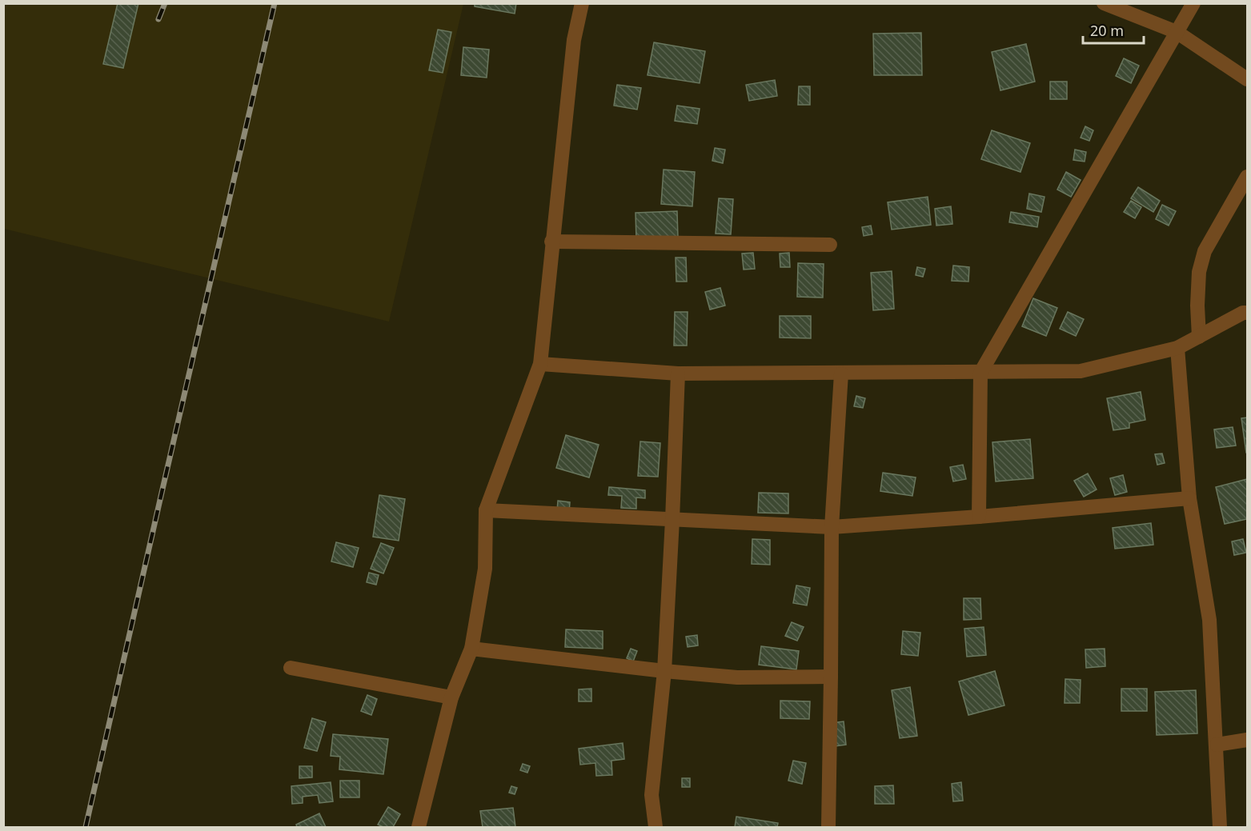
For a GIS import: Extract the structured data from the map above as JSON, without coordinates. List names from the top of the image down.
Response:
{
  "scale_bar": "20 m"
}
